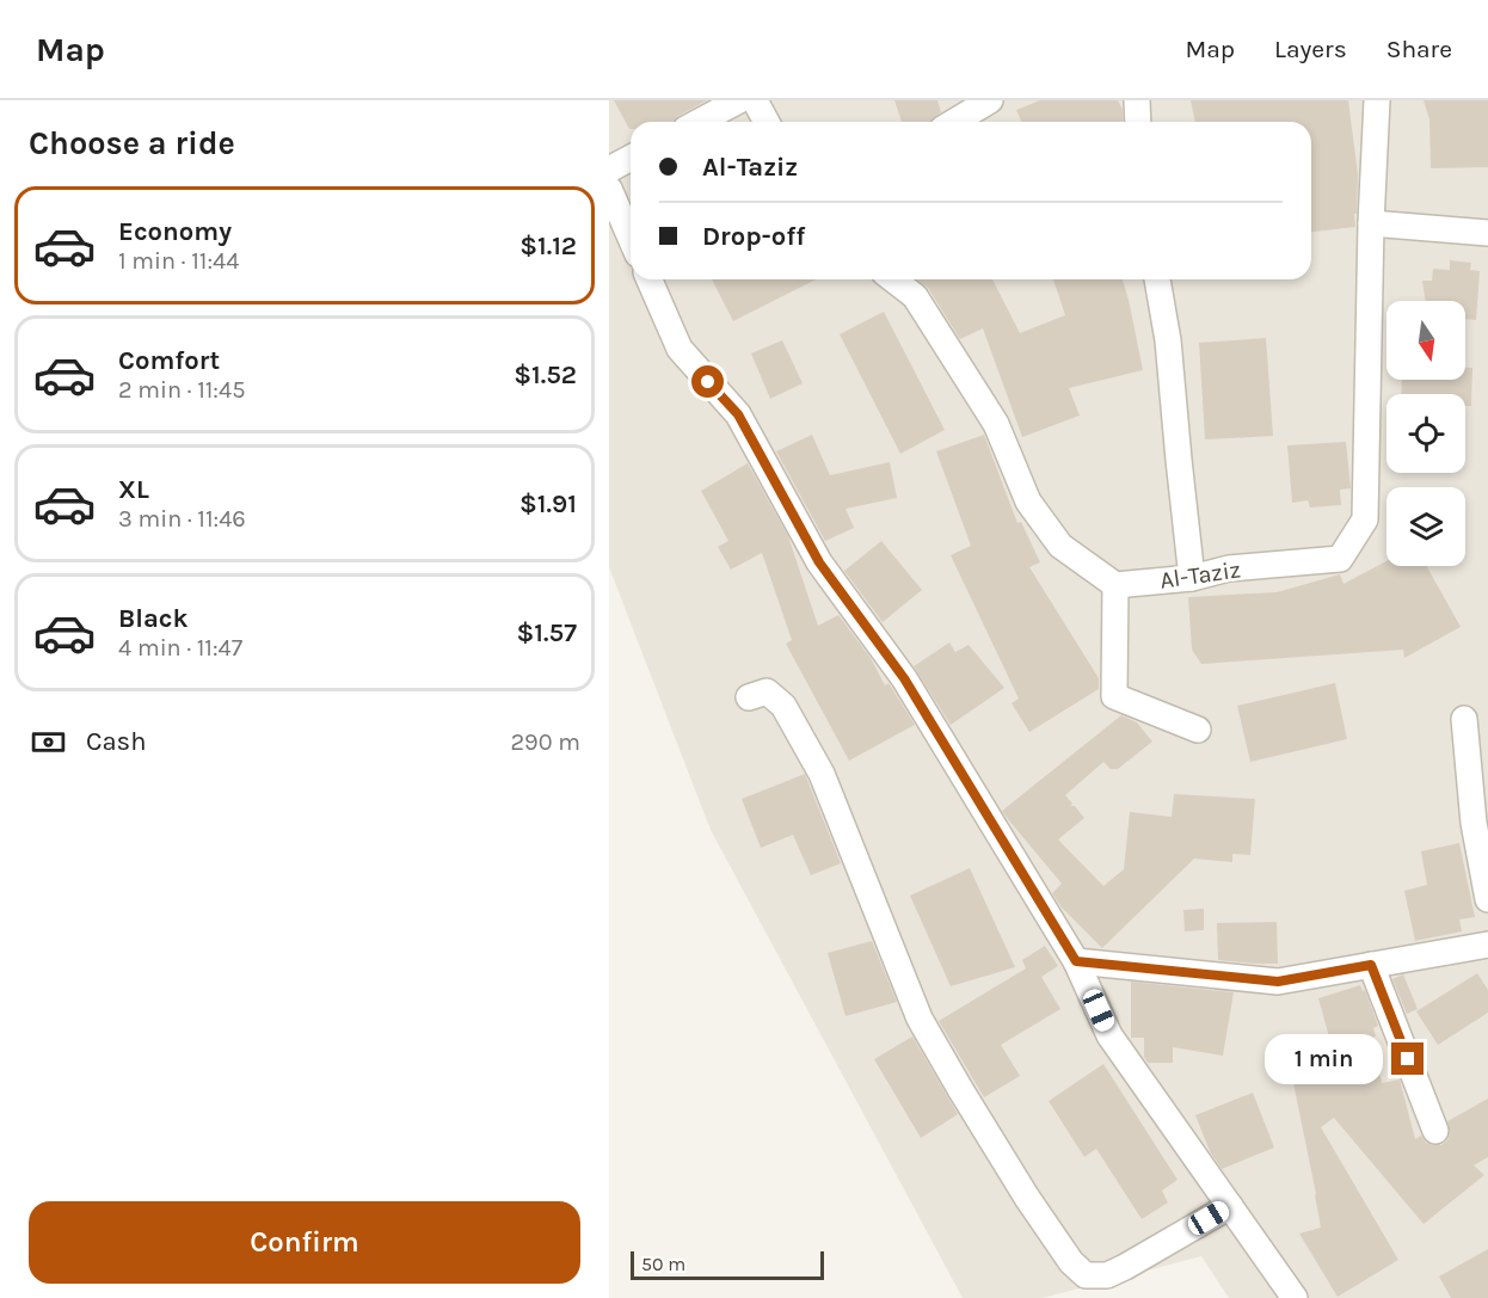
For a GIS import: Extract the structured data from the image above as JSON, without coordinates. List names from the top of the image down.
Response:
{
  "streets": {
    "street": ["Al-Taziz"]
  },
  "scale_bar": "50 m",
  "north": "bottom",
  "page": {
    "header": "Map",
    "nav": ["Map", "Layers", "Share"],
    "heading": "Choose a ride",
    "banner": ["Al-Taziz", "Drop-off"],
    "list": [
      {
        "name": "Economy",
        "note": "1 min · 11:44",
        "value": "$1.12"
      },
      {
        "name": "Comfort",
        "note": "2 min · 11:45",
        "value": "$1.52"
      },
      {
        "name": "XL",
        "note": "3 min · 11:46",
        "value": "$1.91"
      },
      {
        "name": "Black",
        "note": "4 min · 11:47",
        "value": "$1.57"
      }
    ],
    "pay": ["Cash", "290 m"],
    "bubble": "1 min",
    "buttons": "Confirm",
    "scale": "50 m"
  }
}
